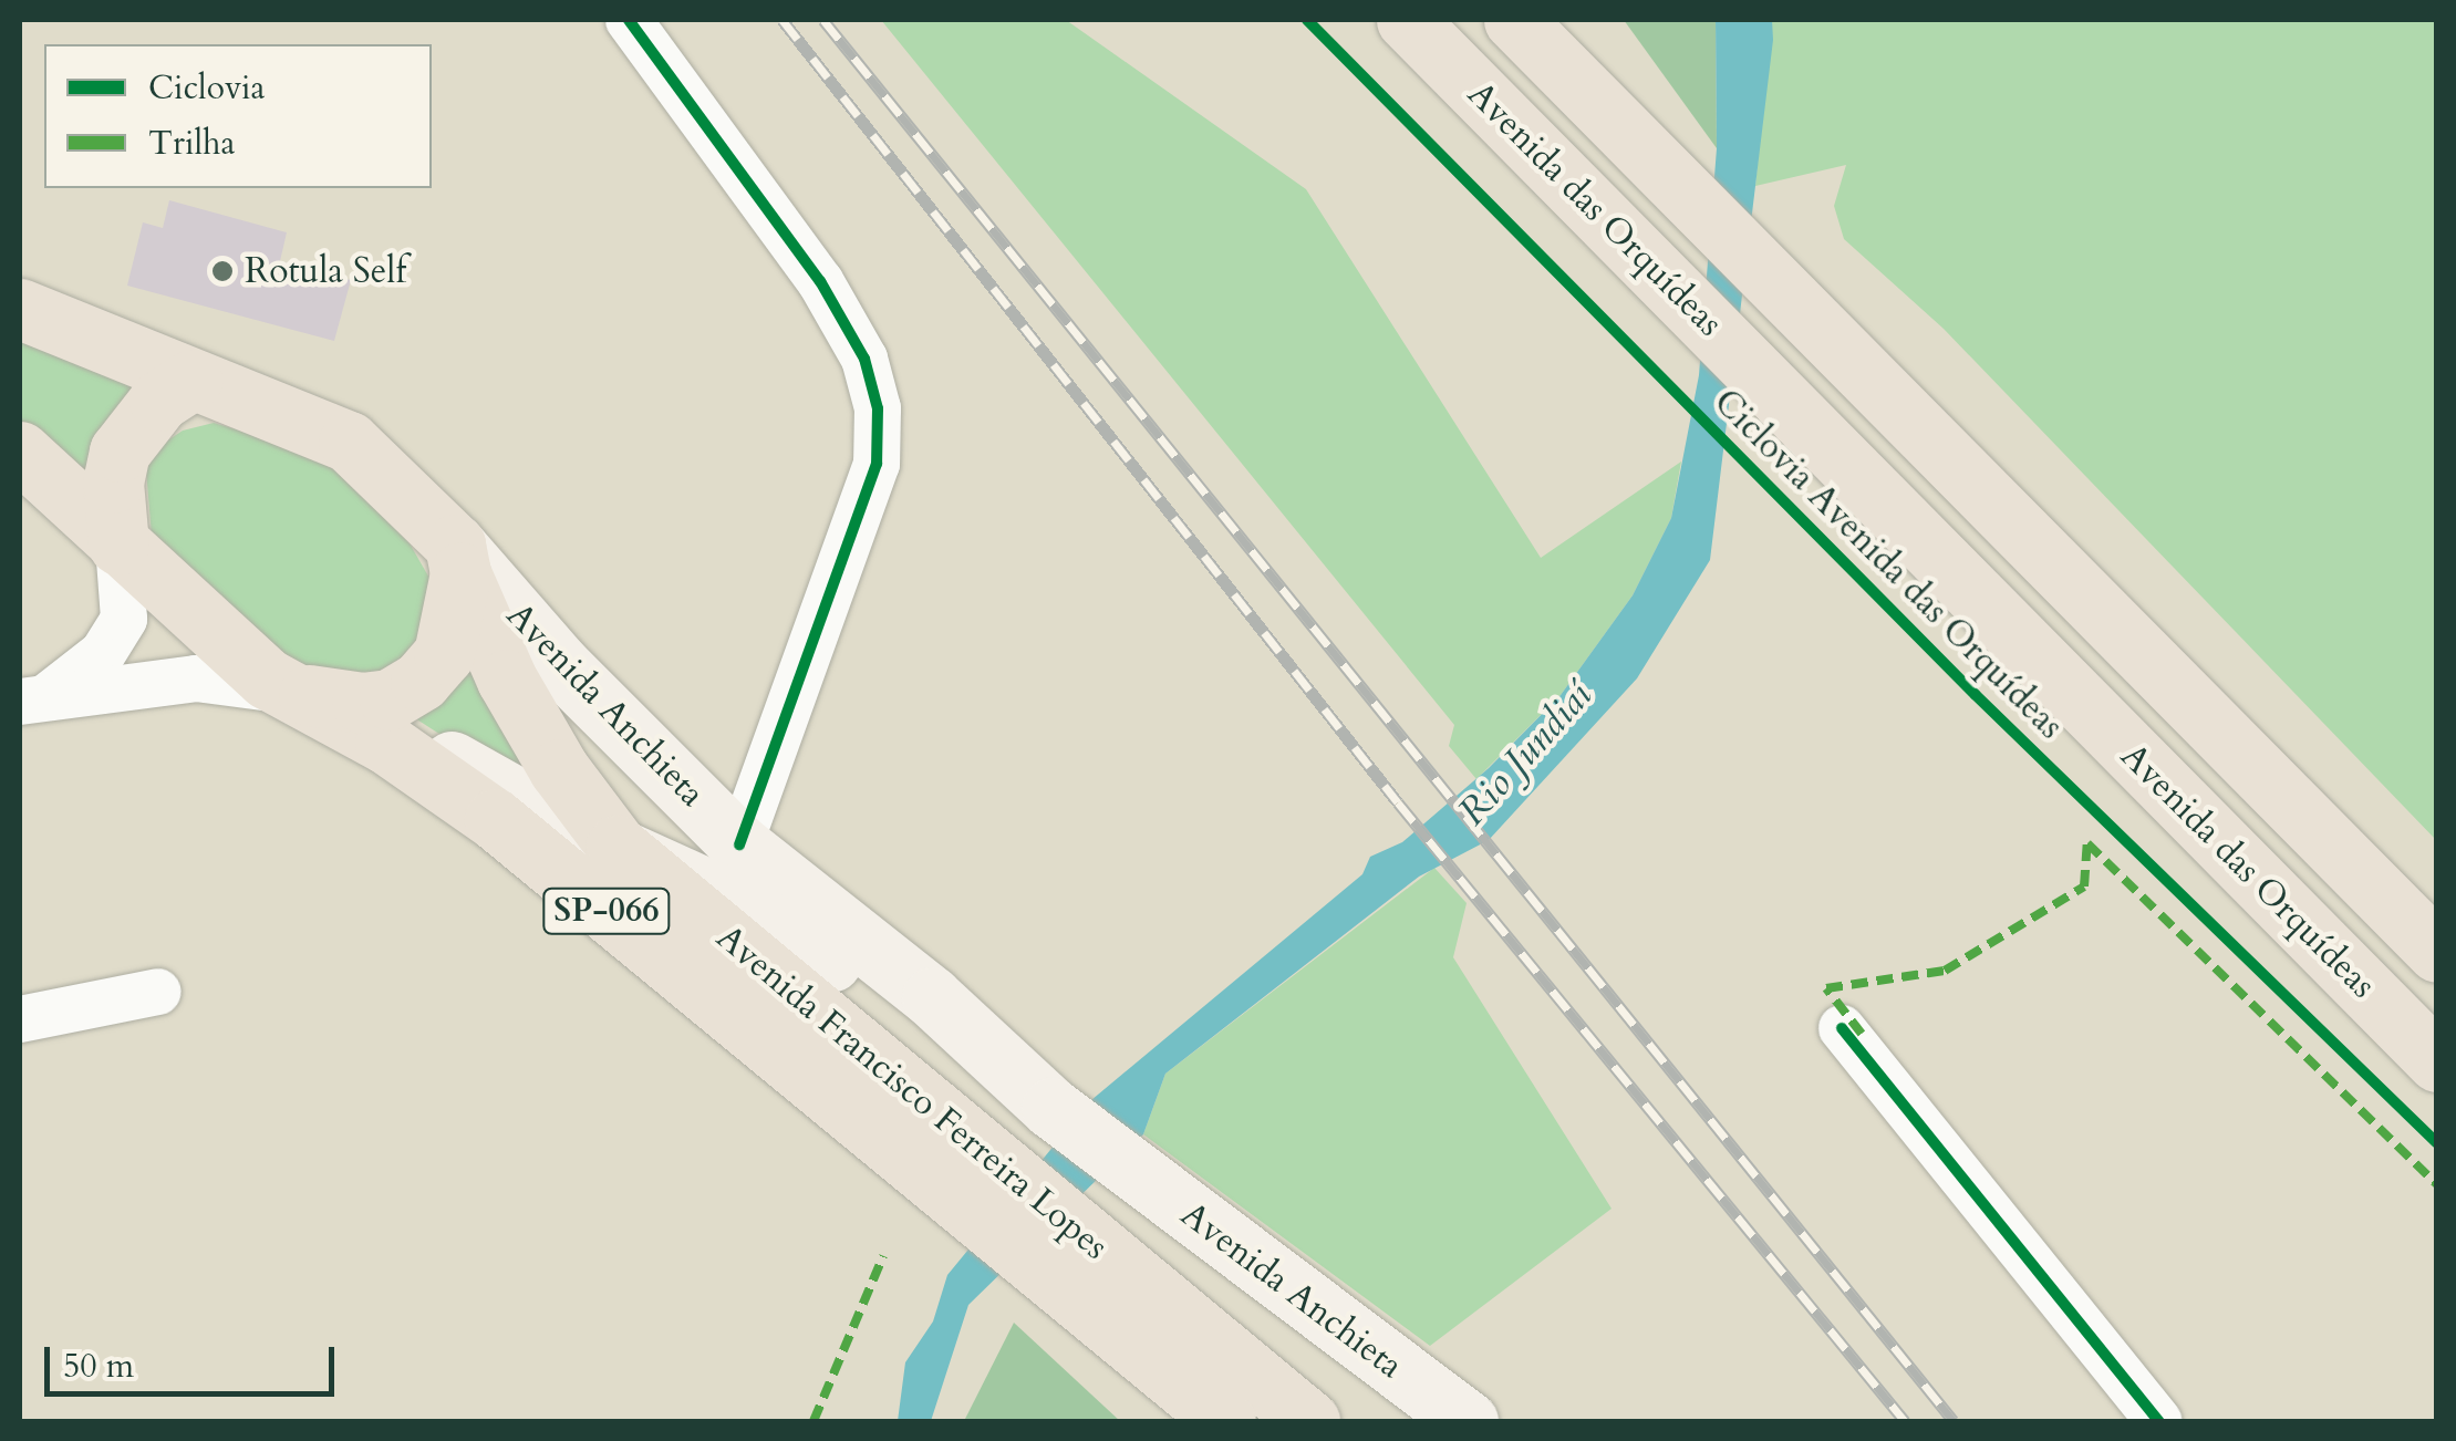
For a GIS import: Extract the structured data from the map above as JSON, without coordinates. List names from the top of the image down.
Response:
{
  "streets": {
    "main road": [
      "Avenida das Orquídeas",
      "Avenida Anchieta",
      "SP-066",
      "Avenida Francisco Ferreira Lopes"
    ],
    "cycle path": ["Ciclovia Avenida das Orquídeas"]
  },
  "crossings": [
    ["Avenida Anchieta", "SP-066"],
    ["Avenida Anchieta", "Avenida Francisco Ferreira Lopes"],
    ["SP-066", "Avenida Francisco Ferreira Lopes"]
  ],
  "water": ["Rio Jundiaí"],
  "places": ["Rotula Self"],
  "legend": ["Ciclovia", "Trilha"],
  "scale_bar": "50 m"
}
